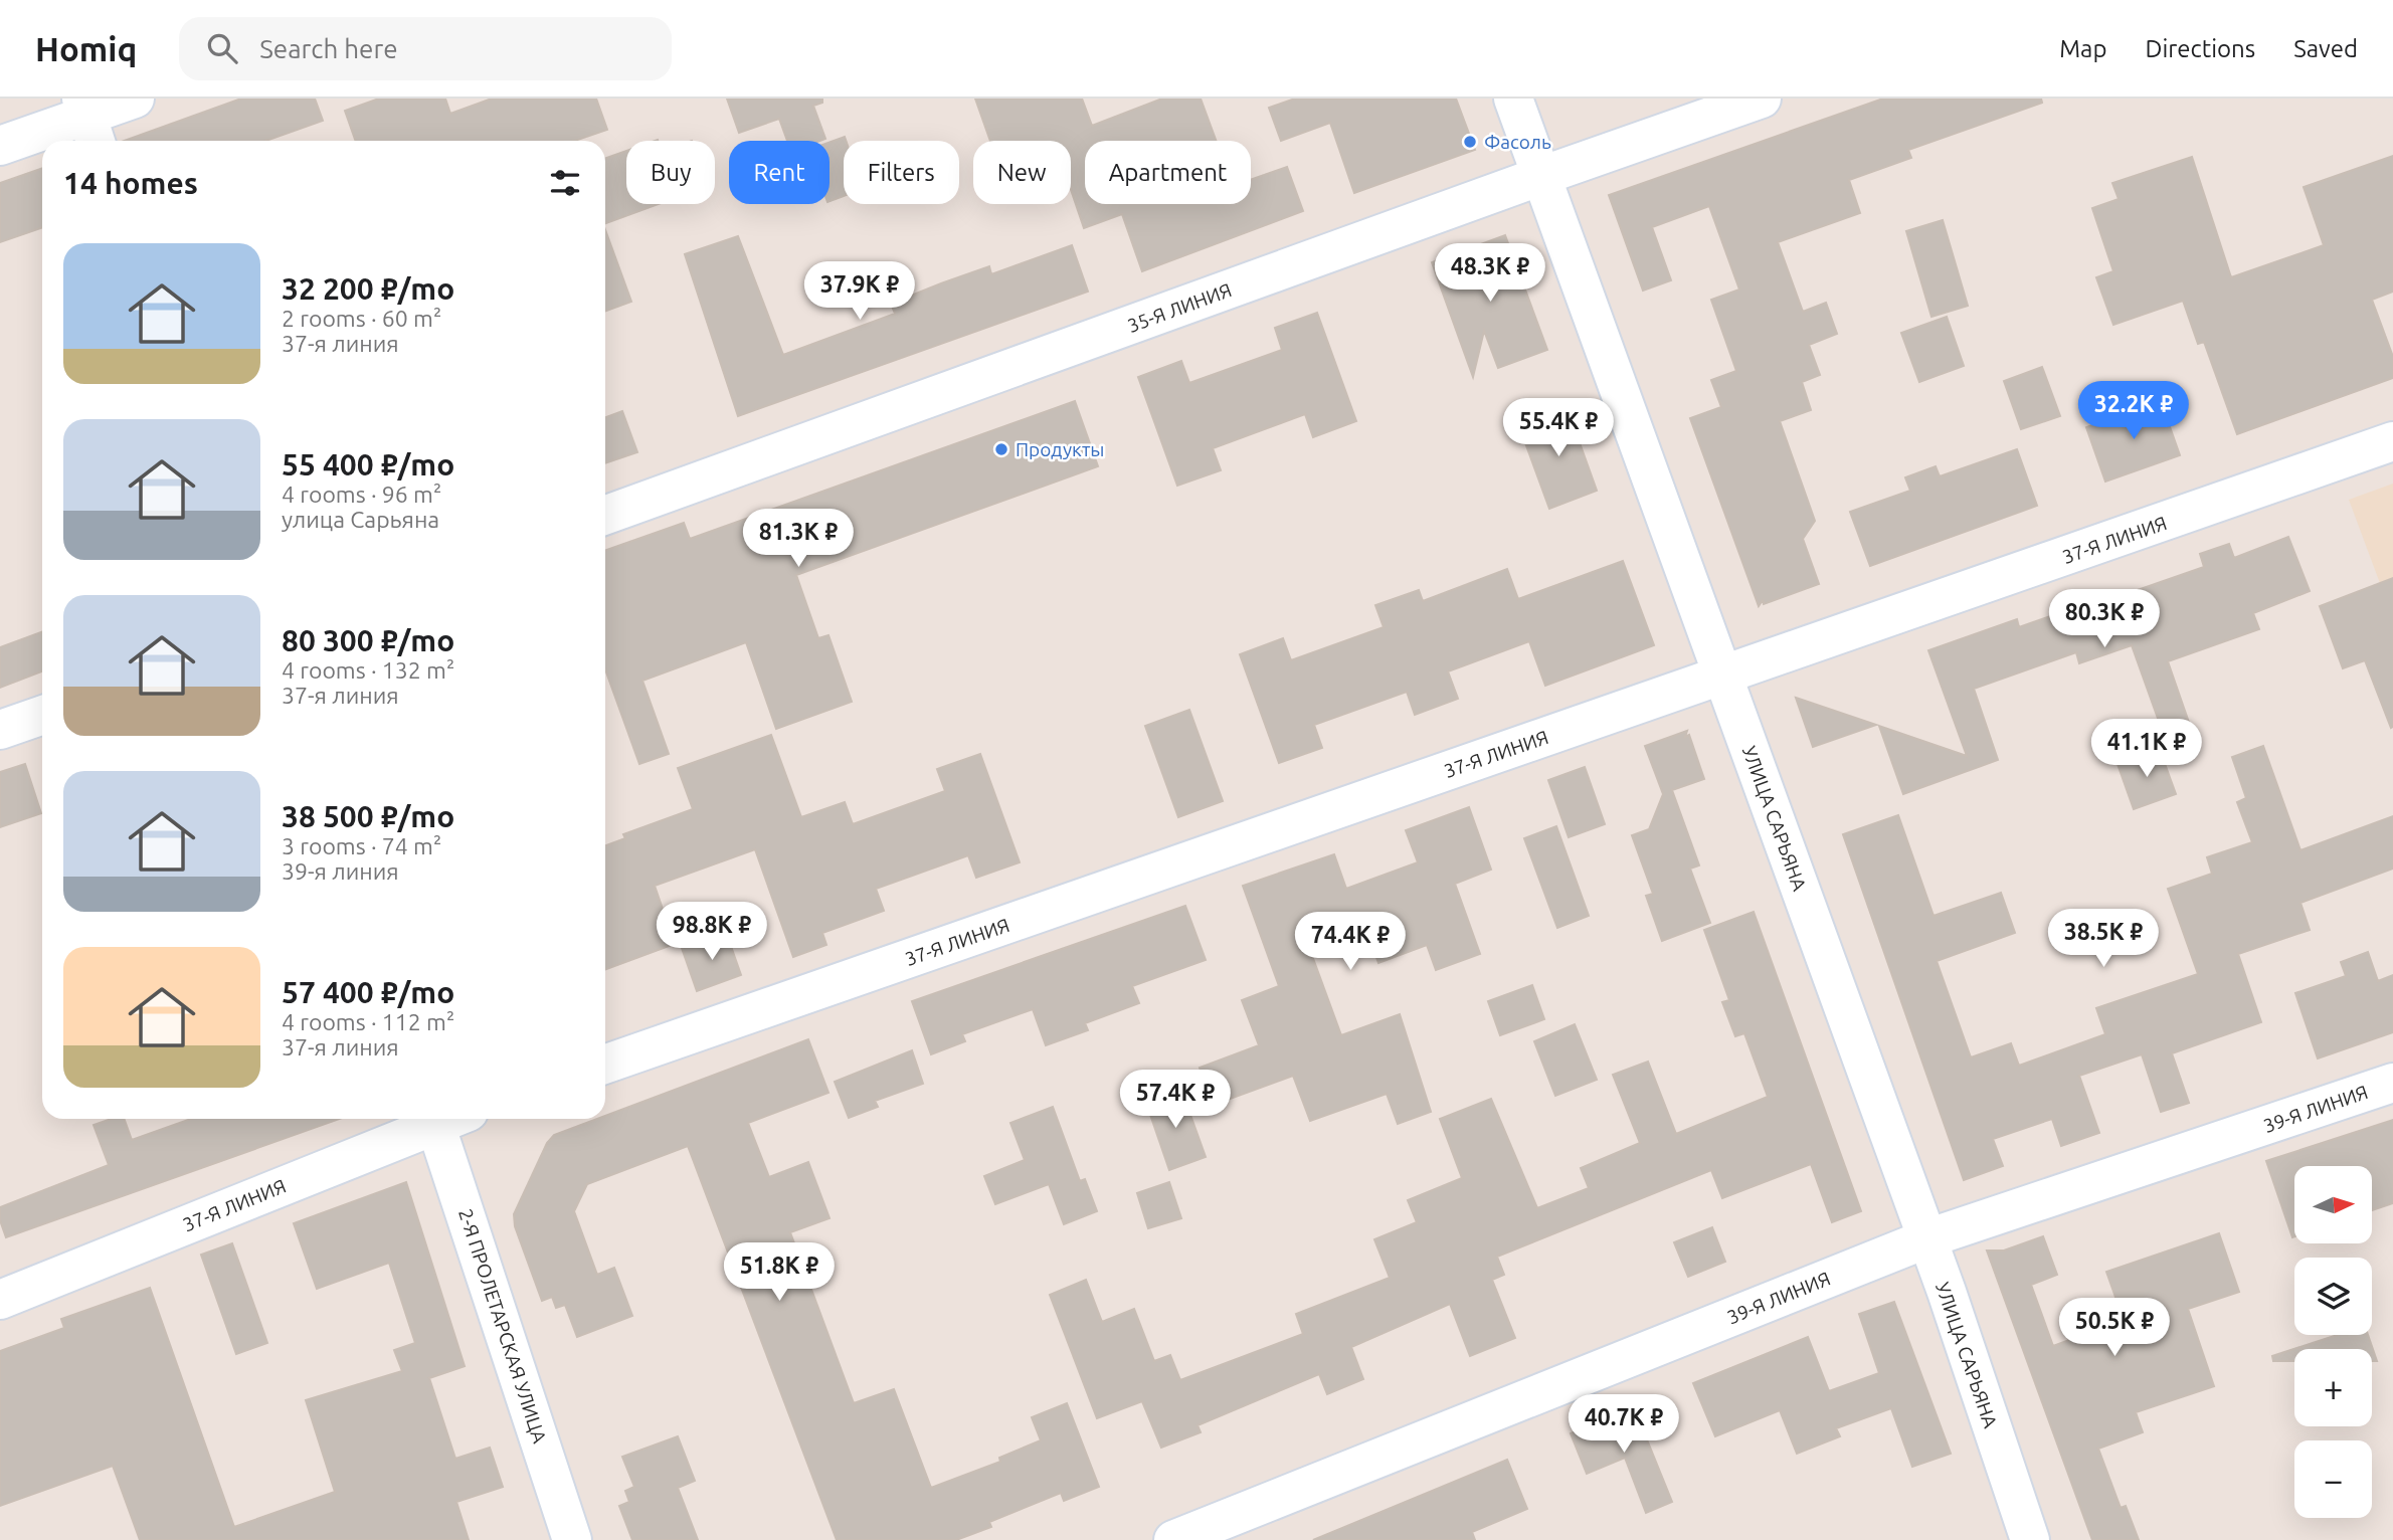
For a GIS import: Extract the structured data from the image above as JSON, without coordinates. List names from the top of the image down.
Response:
{
  "streets": {
    "street": [
      "35-Я ЛИНИЯ",
      "37-Я ЛИНИЯ",
      "УЛИЦА САРЬЯНА",
      "39-Я ЛИНИЯ",
      "2-Я ПРОЛЕТАРСКАЯ УЛИЦА"
    ]
  },
  "crossings": [
    ["35-Я ЛИНИЯ", "УЛИЦА САРЬЯНА"],
    ["37-Я ЛИНИЯ", "УЛИЦА САРЬЯНА"],
    ["УЛИЦА САРЬЯНА", "39-Я ЛИНИЯ"]
  ],
  "places": ["Фасоль", "Продукты"],
  "north": "right",
  "page": {
    "header": "Homiq",
    "search": "Search here",
    "nav": ["Map", "Directions", "Saved"],
    "chip": [
      "Buy",
      "Rent",
      "Filters",
      "New",
      "Apartment"
    ],
    "heading": "14 homes",
    "list": [
      {
        "name": "32 200 ₽/mo",
        "note": "2 rooms · 60 m² · 37-я линия"
      },
      {
        "name": "55 400 ₽/mo",
        "note": "4 rooms · 96 m² · улица Сарьяна"
      },
      {
        "name": "80 300 ₽/mo",
        "note": "4 rooms · 132 m² · 37-я линия"
      },
      {
        "name": "38 500 ₽/mo",
        "note": "3 rooms · 74 m² · 39-я линия"
      },
      {
        "name": "57 400 ₽/mo",
        "note": "4 rooms · 112 m² · 37-я линия"
      }
    ],
    "price": [
      "48.3K ₽",
      "37.9K ₽",
      "32.2K ₽",
      "55.4K ₽",
      "81.3K ₽",
      "80.3K ₽",
      "41.1K ₽",
      "98.8K ₽",
      "38.5K ₽",
      "74.4K ₽",
      "57.4K ₽",
      "51.8K ₽",
      "50.5K ₽",
      "40.7K ₽"
    ],
    "map_buttons": ["+", "−"]
  }
}
